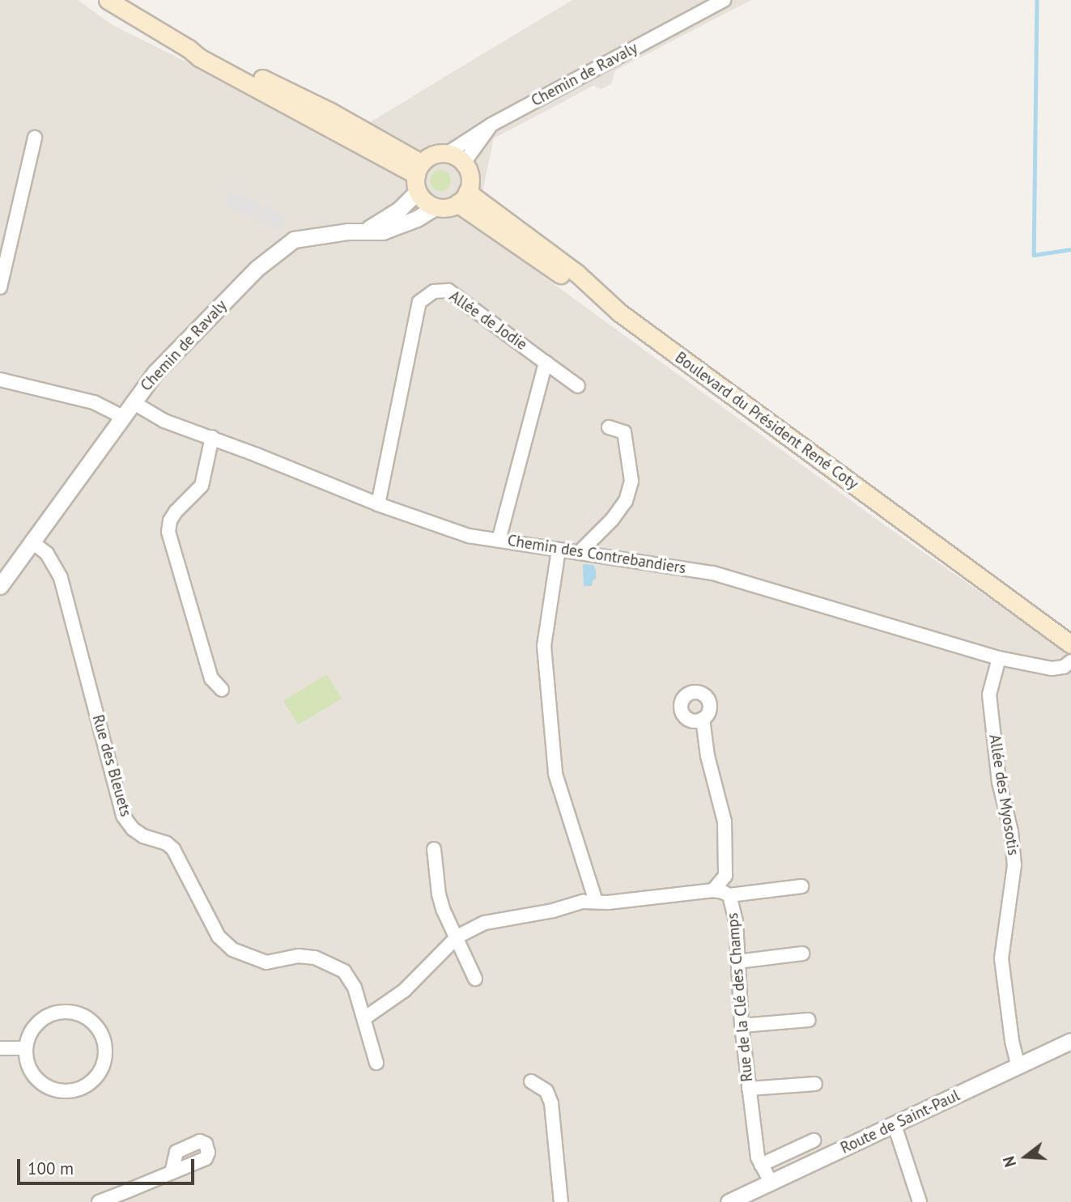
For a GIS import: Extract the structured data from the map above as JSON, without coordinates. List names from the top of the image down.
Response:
{
  "streets": {
    "main road": ["Boulevard du Président René Coty"],
    "street": [
      "Chemin de Ravaly",
      "Allée de Jodie",
      "Chemin des Contrebandiers",
      "Rue des Bleuets",
      "Allée des Myosotis",
      "Rue de la Clé des Champs",
      "Route de Saint-Paul"
    ]
  },
  "crossings": [
    ["Chemin de Ravaly", "Boulevard du Président René Coty"],
    ["Chemin de Ravaly", "Chemin des Contrebandiers"],
    ["Chemin de Ravaly", "Rue des Bleuets"],
    ["Allée de Jodie", "Chemin des Contrebandiers"],
    ["Chemin des Contrebandiers", "Allée des Myosotis"],
    ["Rue des Bleuets", "Rue de la Clé des Champs"],
    ["Allée des Myosotis", "Route de Saint-Paul"],
    ["Rue de la Clé des Champs", "Route de Saint-Paul"]
  ],
  "scale_bar": "100 m",
  "north": "left"
}
